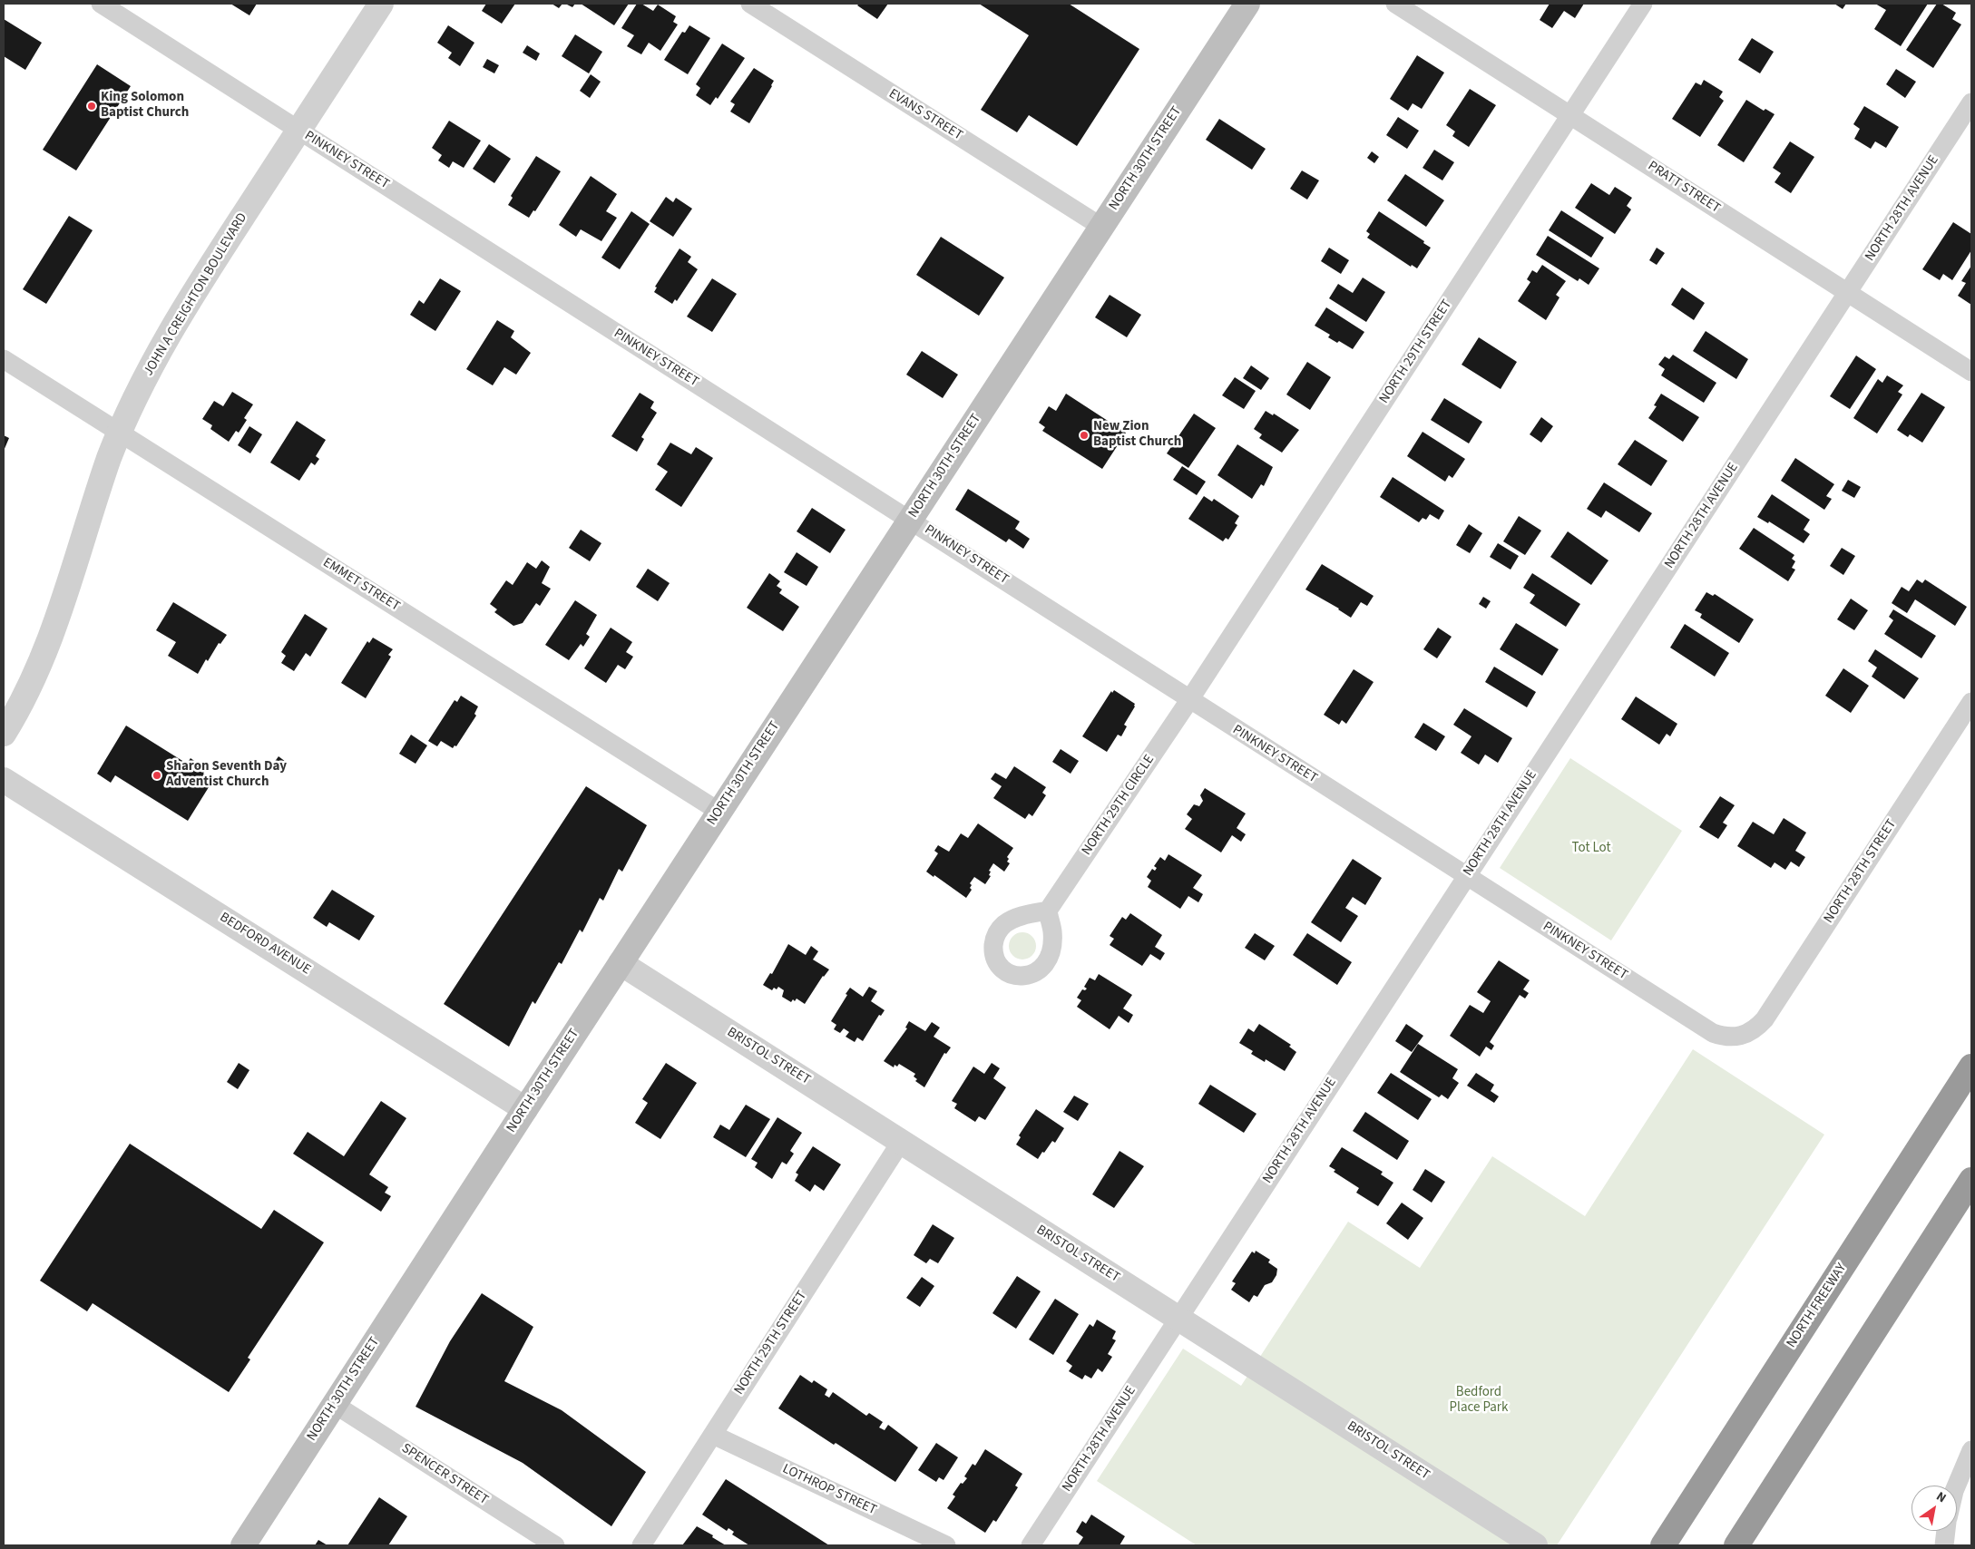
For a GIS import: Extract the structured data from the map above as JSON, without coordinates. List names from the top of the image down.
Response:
{
  "streets": {
    "highway": ["NORTH FREEWAY"],
    "main road": ["NORTH 30TH STREET"],
    "street": [
      "EVANS STREET",
      "PINKNEY STREET",
      "PRATT STREET",
      "NORTH 28TH AVENUE",
      "JOHN A CREIGHTON BOULEVARD",
      "NORTH 29TH STREET",
      "EMMET STREET",
      "NORTH 29TH CIRCLE",
      "NORTH 28TH STREET",
      "BEDFORD AVENUE",
      "BRISTOL STREET",
      "SPENCER STREET",
      "LOTHROP STREET"
    ]
  },
  "crossings": [
    ["EVANS STREET", "NORTH 30TH STREET"],
    ["NORTH 30TH STREET", "PINKNEY STREET"],
    ["NORTH 30TH STREET", "EMMET STREET"],
    ["NORTH 30TH STREET", "BEDFORD AVENUE"],
    ["NORTH 30TH STREET", "BRISTOL STREET"],
    ["NORTH 30TH STREET", "SPENCER STREET"],
    ["PINKNEY STREET", "NORTH 28TH AVENUE"],
    ["PINKNEY STREET", "JOHN A CREIGHTON BOULEVARD"],
    ["PINKNEY STREET", "NORTH 29TH STREET"],
    ["PINKNEY STREET", "NORTH 29TH CIRCLE"],
    ["PINKNEY STREET", "NORTH 28TH STREET"],
    ["PRATT STREET", "NORTH 28TH AVENUE"],
    ["PRATT STREET", "NORTH 29TH STREET"],
    ["NORTH 28TH AVENUE", "BRISTOL STREET"],
    ["JOHN A CREIGHTON BOULEVARD", "EMMET STREET"],
    ["NORTH 29TH STREET", "NORTH 29TH CIRCLE"],
    ["NORTH 29TH STREET", "BRISTOL STREET"],
    ["NORTH 29TH STREET", "LOTHROP STREET"]
  ],
  "parks": ["Tot Lot", "Bedford Place Park"],
  "places": ["King Solomon Baptist Church", "New Zion Baptist Church", "Sharon Seventh Day Adventist Church"],
  "north": "top right"
}
